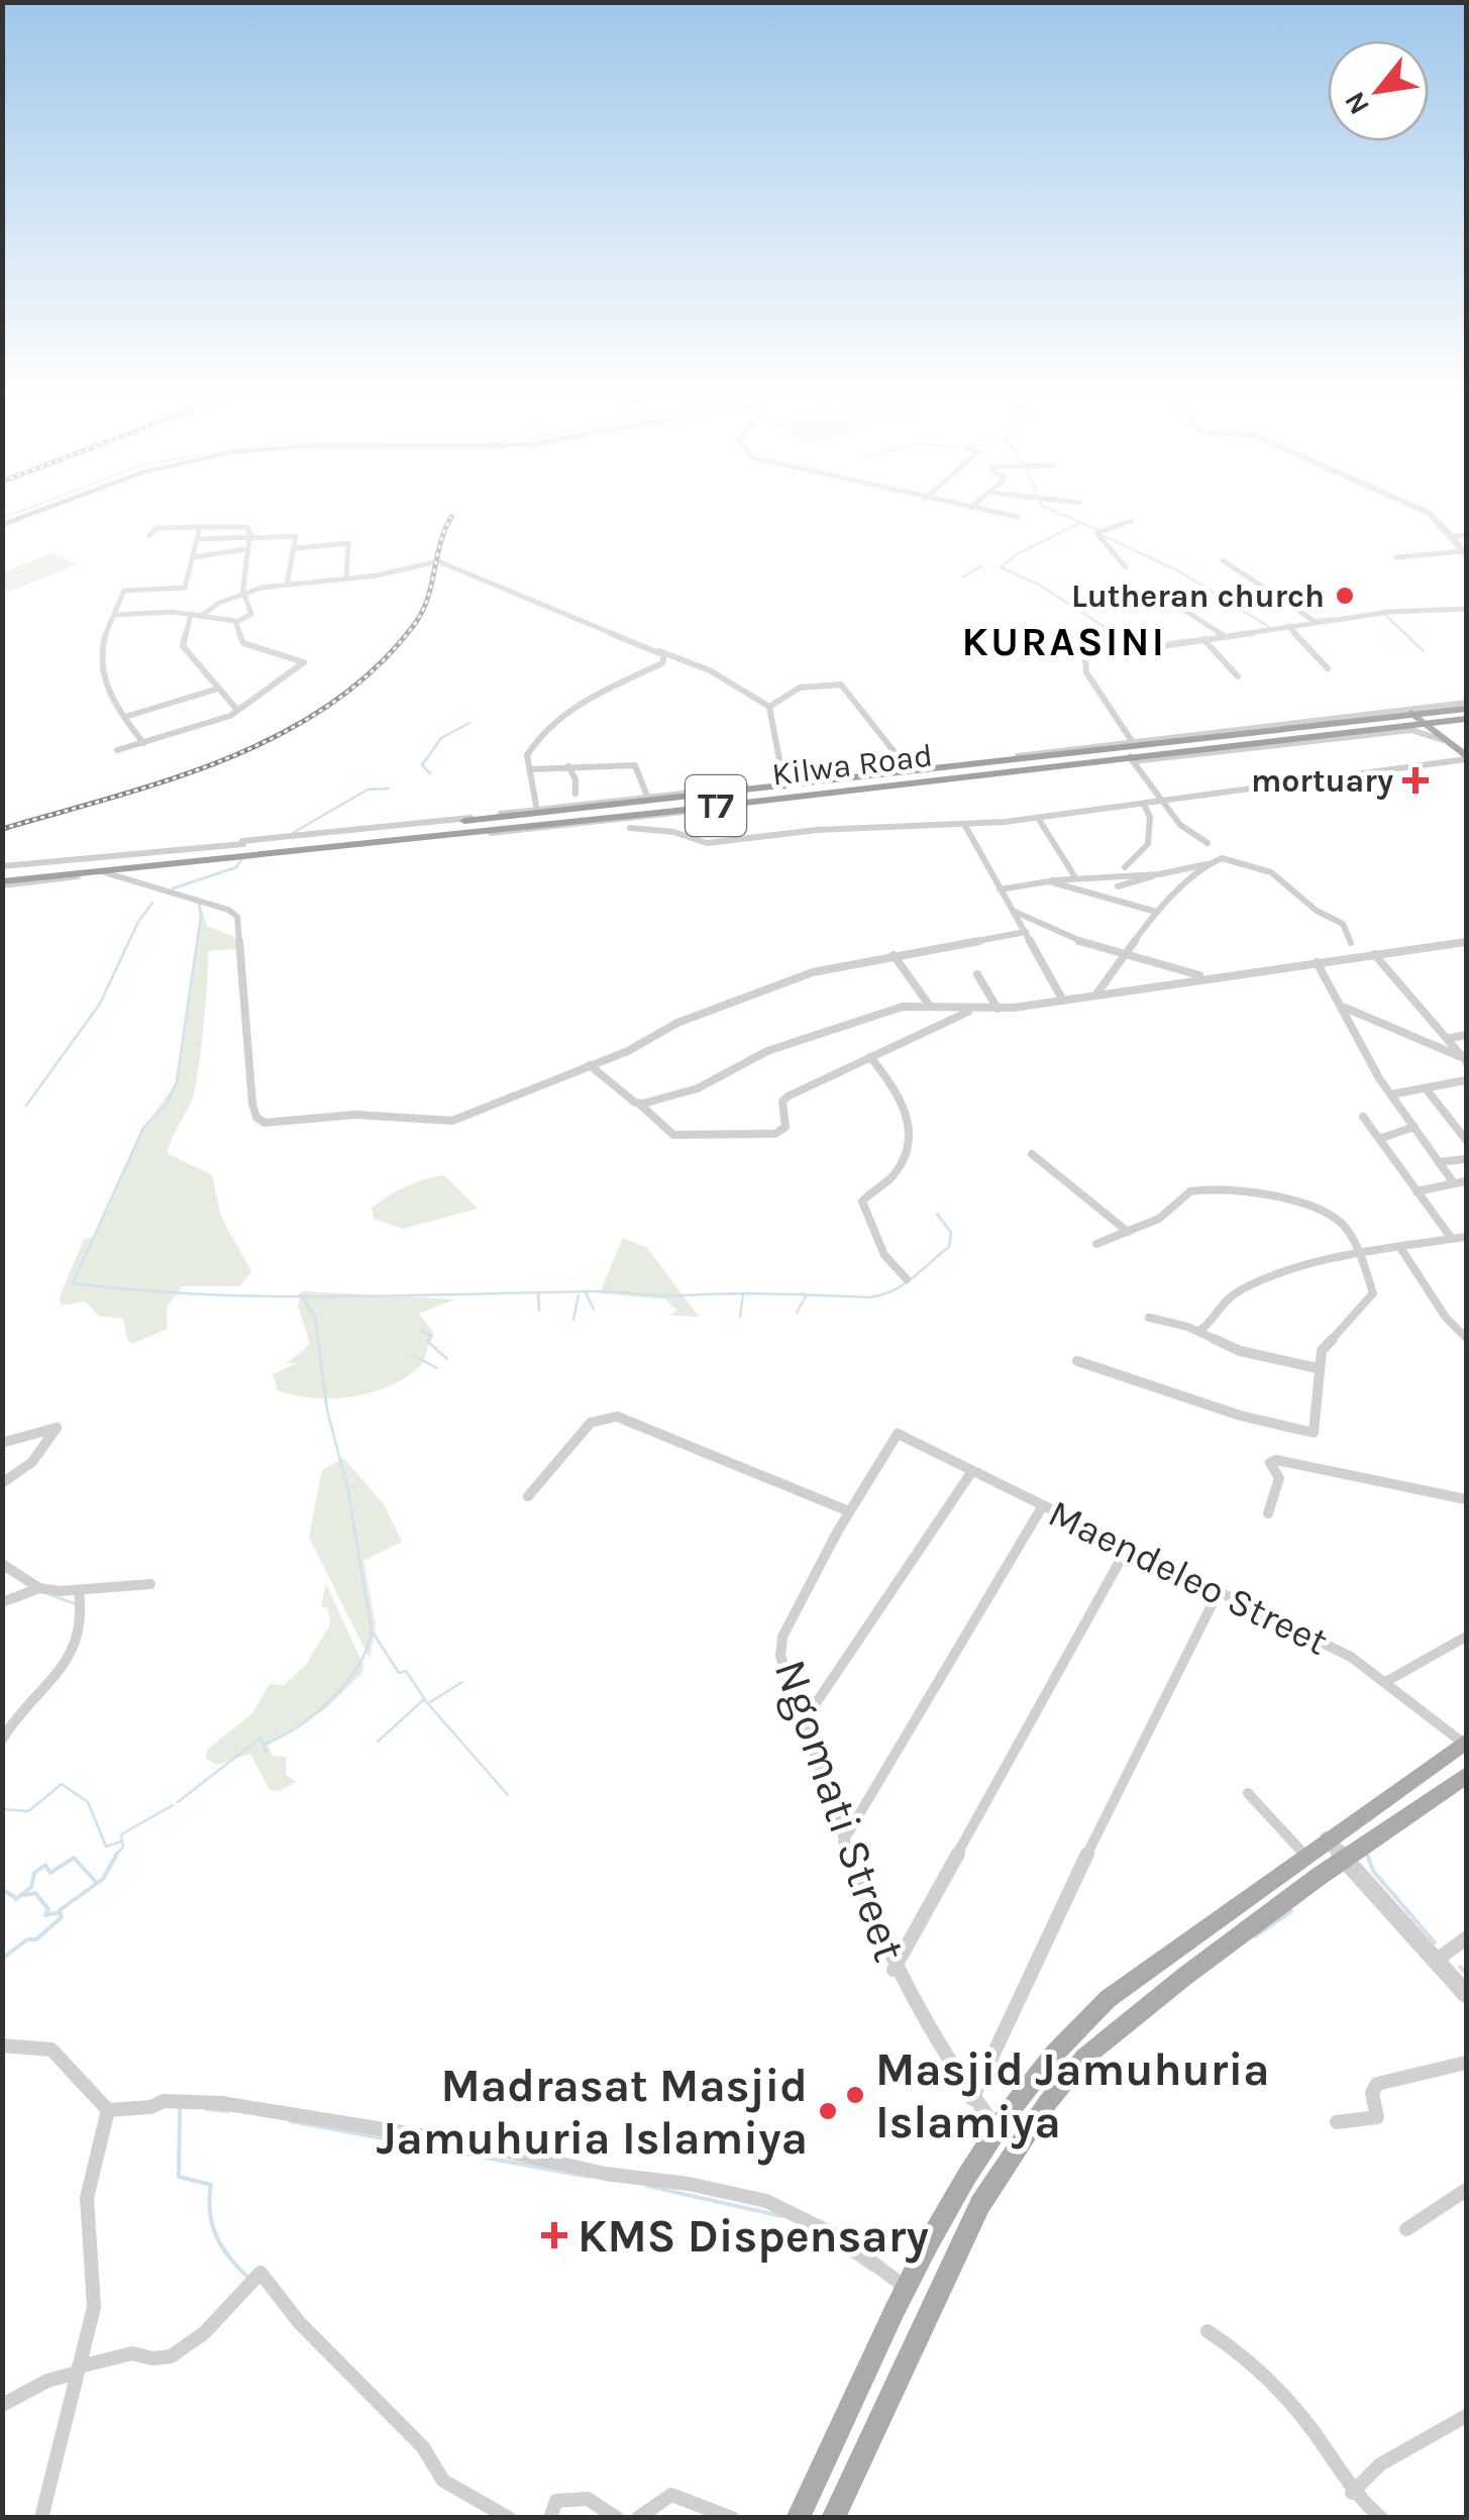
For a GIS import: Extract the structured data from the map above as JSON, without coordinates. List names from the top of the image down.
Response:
{
  "streets": {
    "highway": ["Kilwa Road", "T7"],
    "street": ["Maendeleo Street", "Ngomati Street"]
  },
  "crossings": [
    ["Maendeleo Street", "Ngomati Street"]
  ],
  "districts": ["KURASINI"],
  "places": {
    "other": ["Lutheran church", "Masjid Jamuhuria Islamiya", "Madrasat Masjid Jamuhuria Islamiya"],
    "health": ["mortuary", "KMS Dispensary"]
  },
  "north": "bottom left"
}
